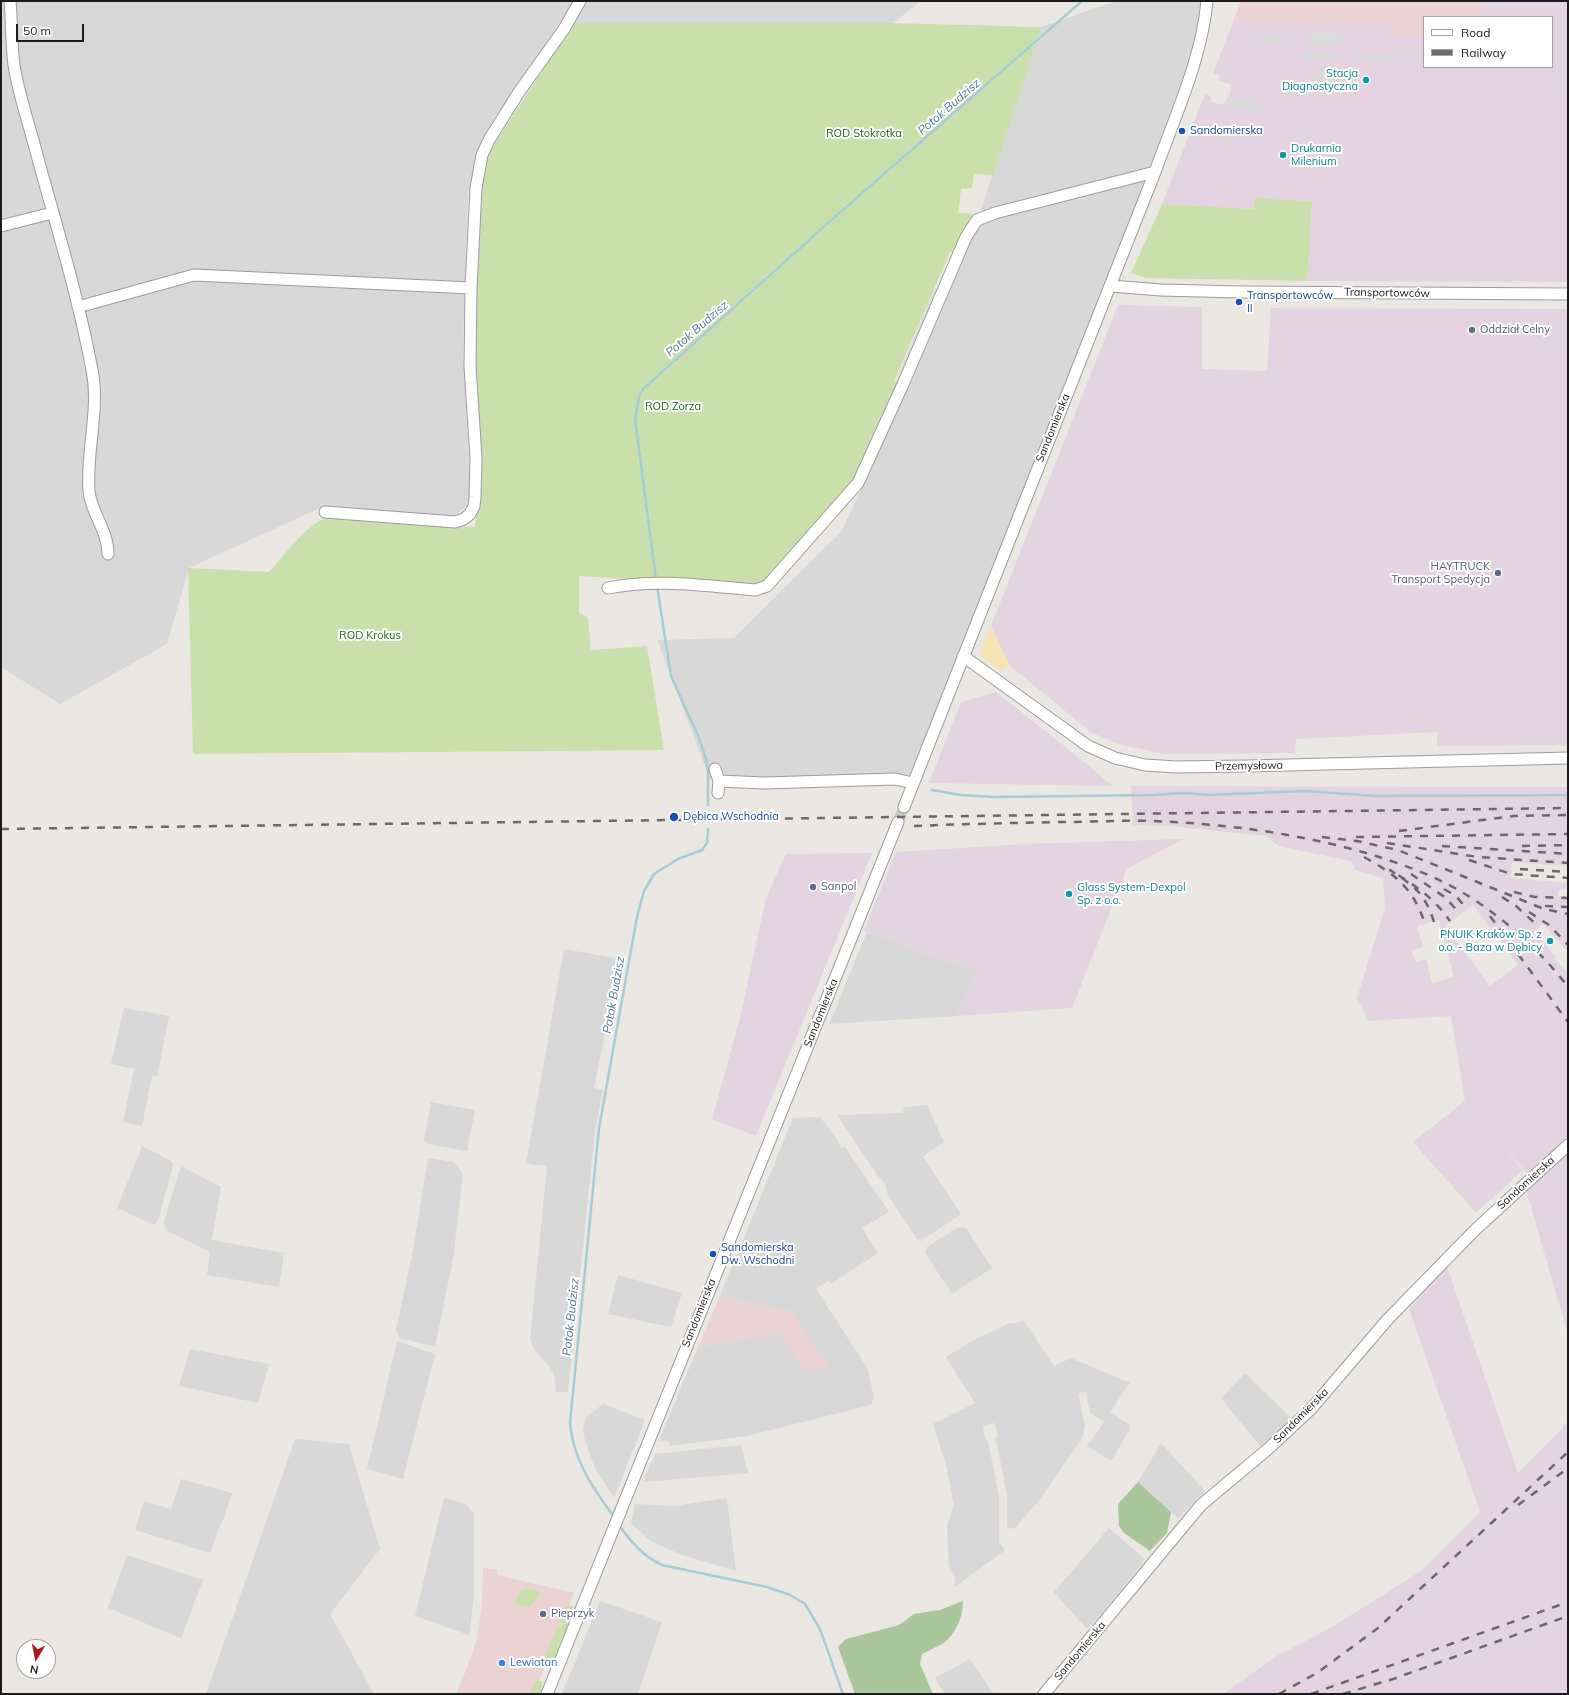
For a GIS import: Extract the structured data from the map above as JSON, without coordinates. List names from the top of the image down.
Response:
{
  "streets": {
    "street": ["Transportowców", "Sandomierska", "Przemysłowa"]
  },
  "crossings": [
    ["Transportowców", "Sandomierska"],
    ["Sandomierska", "Przemysłowa"]
  ],
  "water": ["Potok Budzisz"],
  "parks": ["ROD Stokrotka", "ROD Zorza", "ROD Krokus"],
  "places": [
    "Stacja Diagnostyczna",
    "Sandomierska",
    "Drukarnia Milenium",
    "Transportowców II",
    "Oddział Celny",
    "HAYTRUCK Transport Spedycja",
    "Dębica Wschodnia",
    "Sanpol",
    "Glass System-Dexpol Sp. z o.o.",
    "PNUIK Kraków Sp. z o.o. - Baza w Dębicy",
    "Sandomierska Dw. Wschodni",
    "Pieprzyk",
    "Lewiatan"
  ],
  "legend": ["Road", "Railway"],
  "scale_bar": "50 m",
  "north": "bottom"
}
